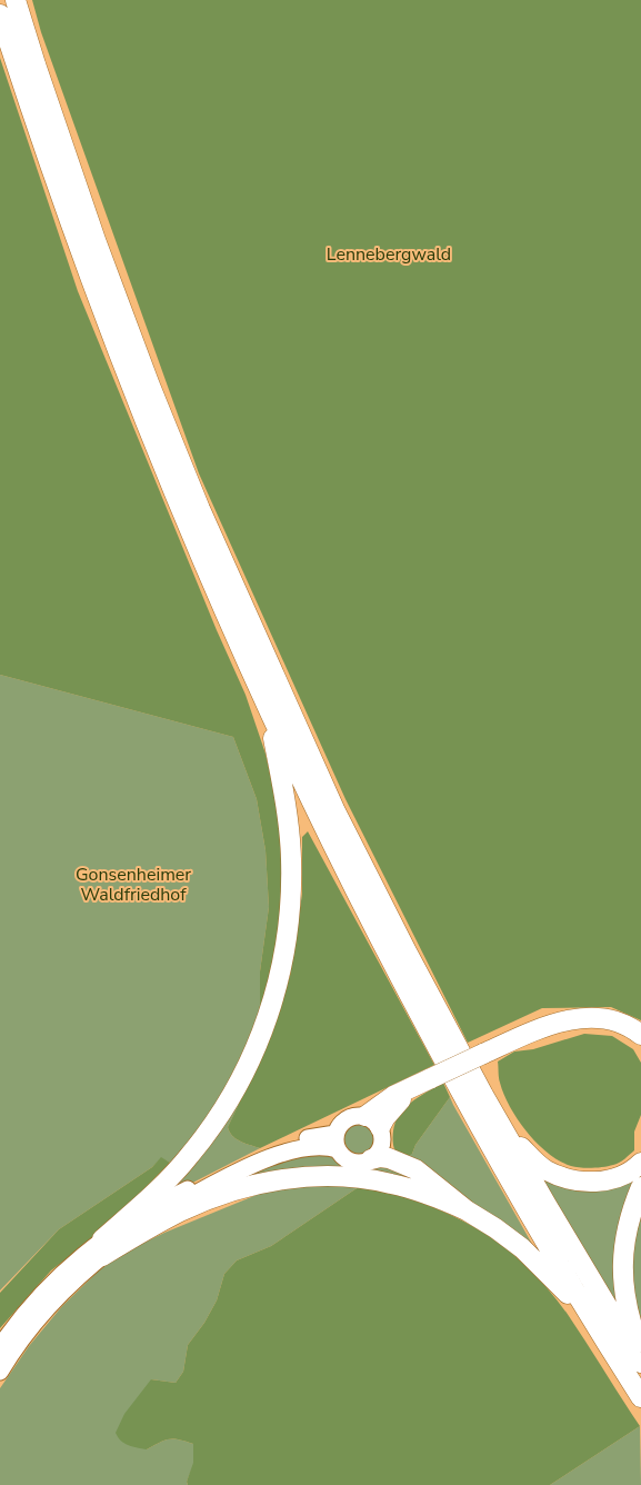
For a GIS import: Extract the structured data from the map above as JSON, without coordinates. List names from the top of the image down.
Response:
{
  "parks": ["Lennebergwald", "Gonsenheimer Waldfriedhof"]
}
